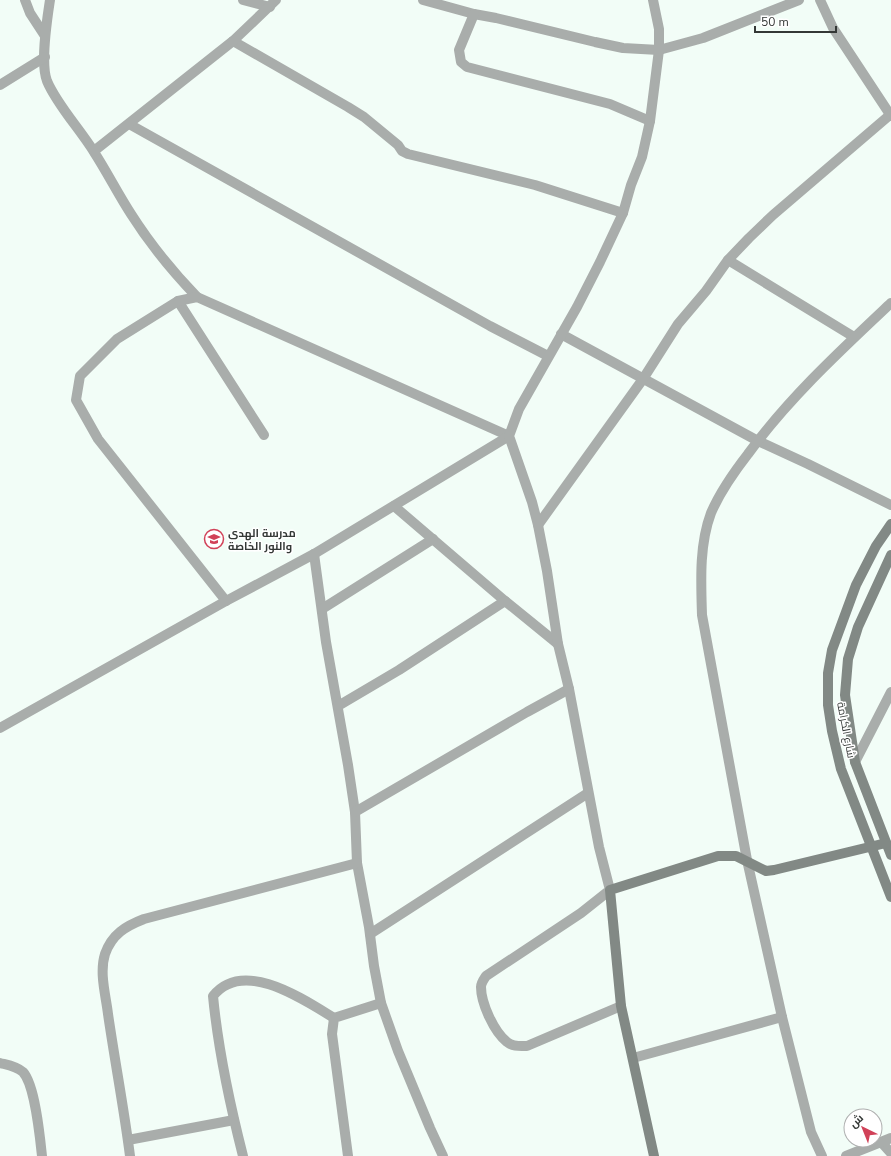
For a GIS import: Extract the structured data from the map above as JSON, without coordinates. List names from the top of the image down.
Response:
{
  "streets": {
    "street": ["شارع الكرامة"]
  },
  "places": {
    "school or university": ["مدرسة الهدى والنور الخاصة"]
  },
  "scale_bar": "50 m",
  "north": "top left"
}
